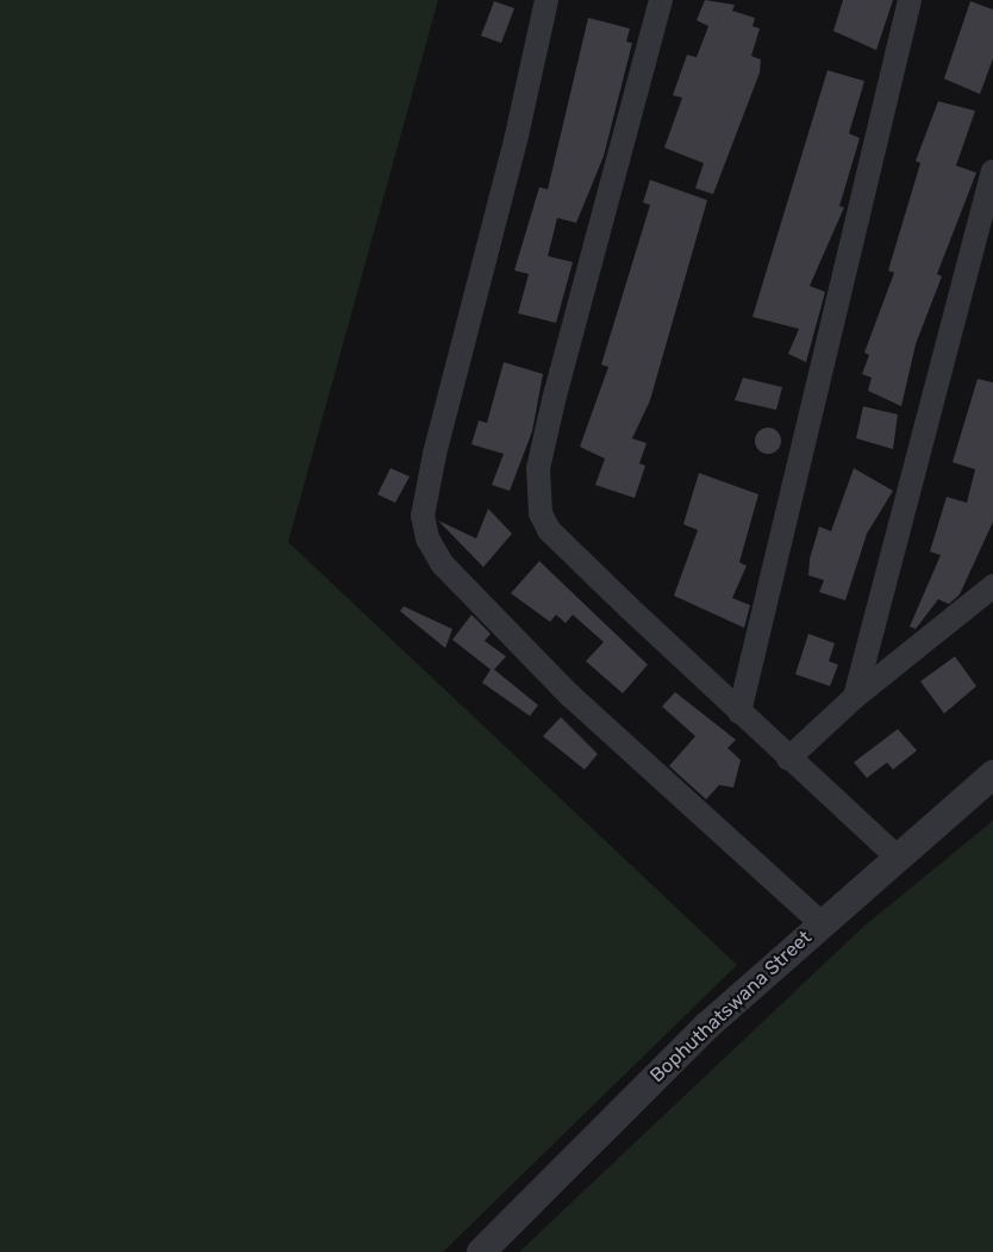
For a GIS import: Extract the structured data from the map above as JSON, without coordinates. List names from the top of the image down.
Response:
{
  "streets": {
    "street": ["Bophuthatswana Street"]
  }
}
